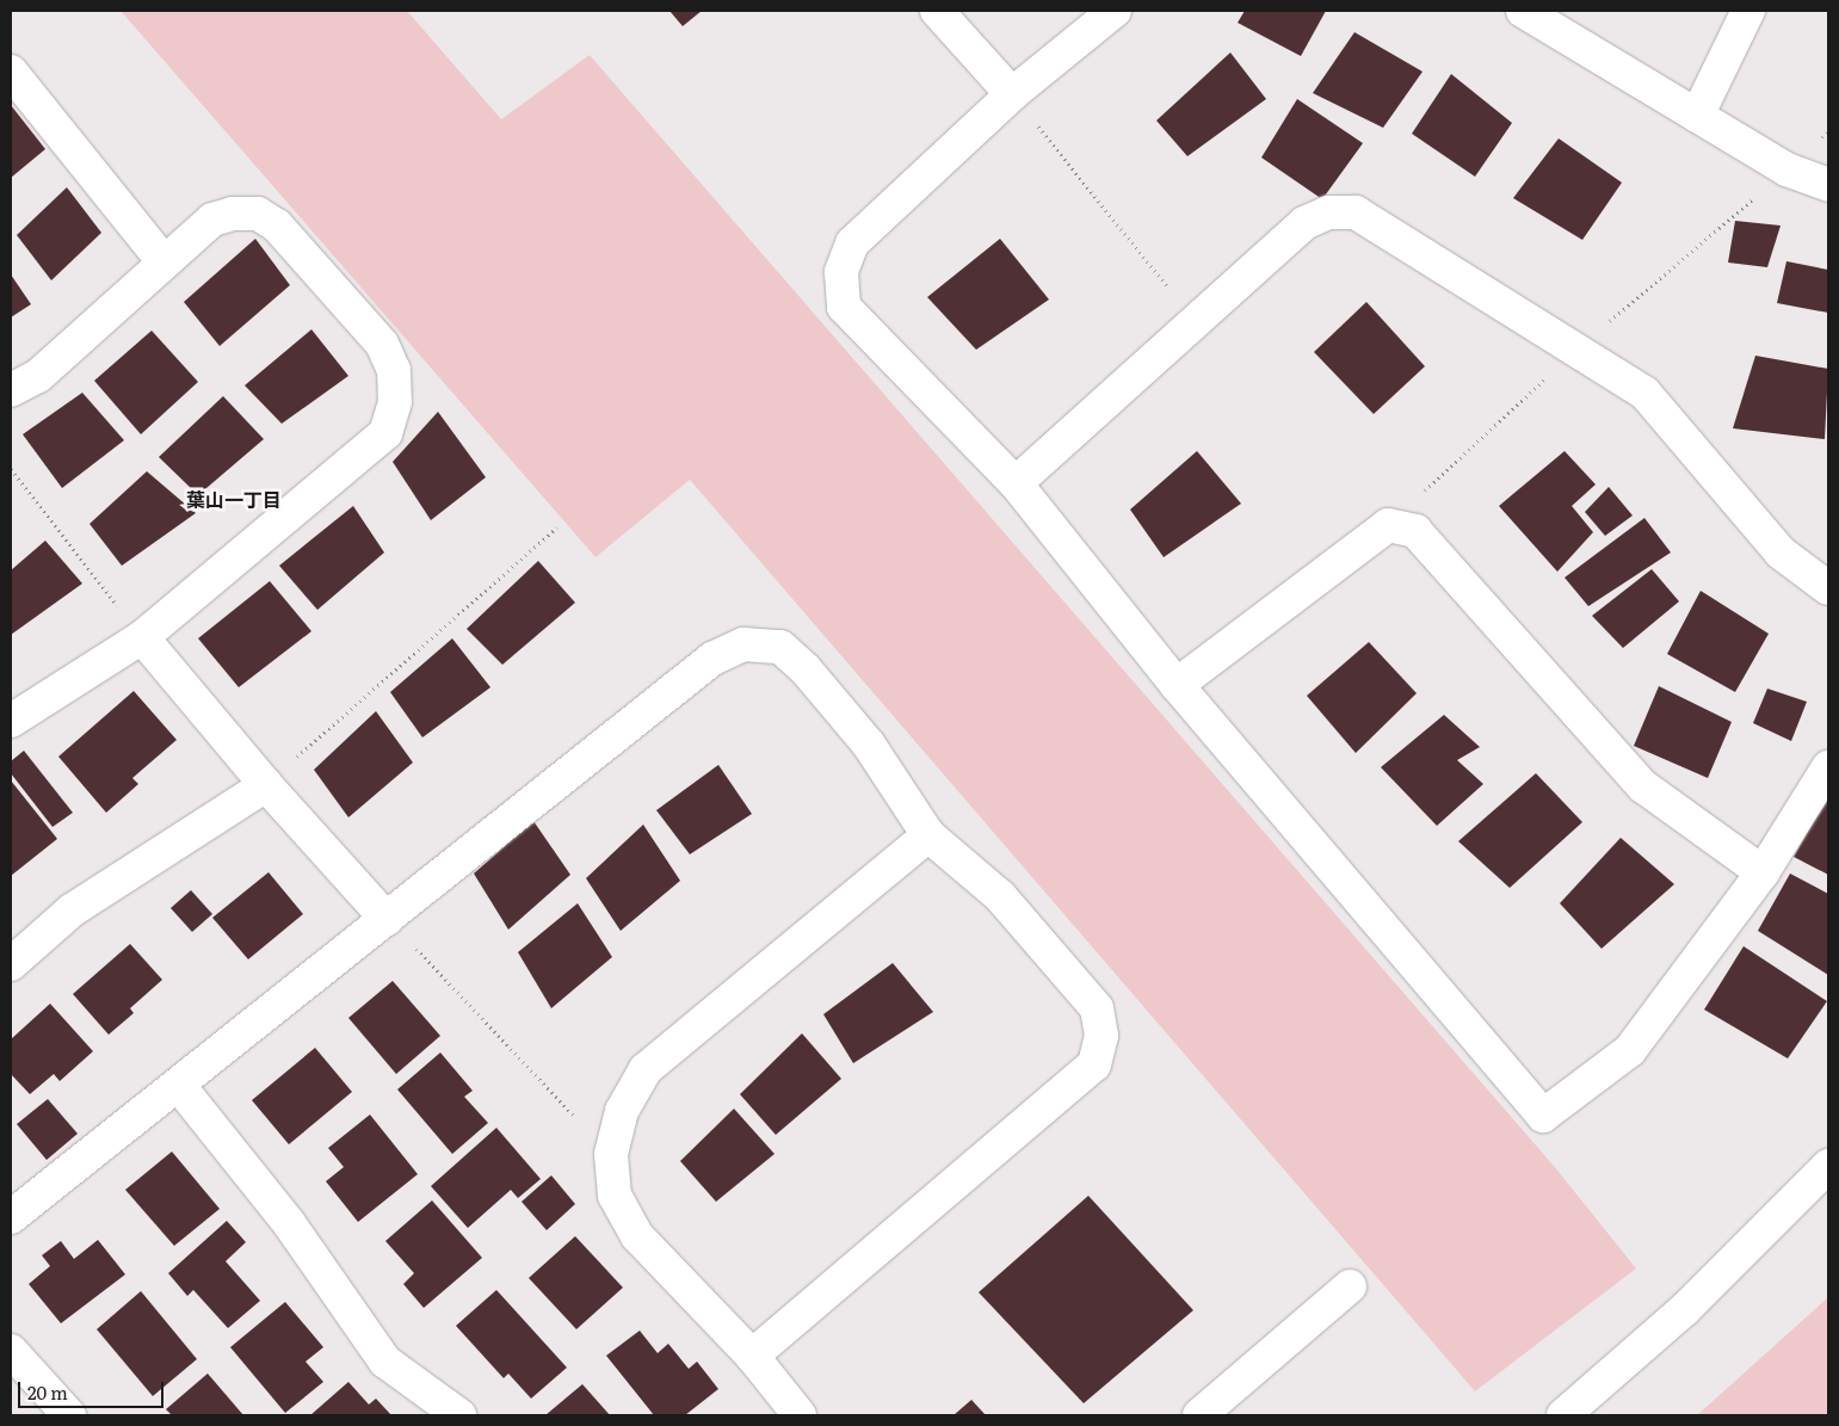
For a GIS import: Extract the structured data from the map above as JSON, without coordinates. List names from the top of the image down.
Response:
{
  "districts": ["葉山一丁目"],
  "scale_bar": "20 m"
}
